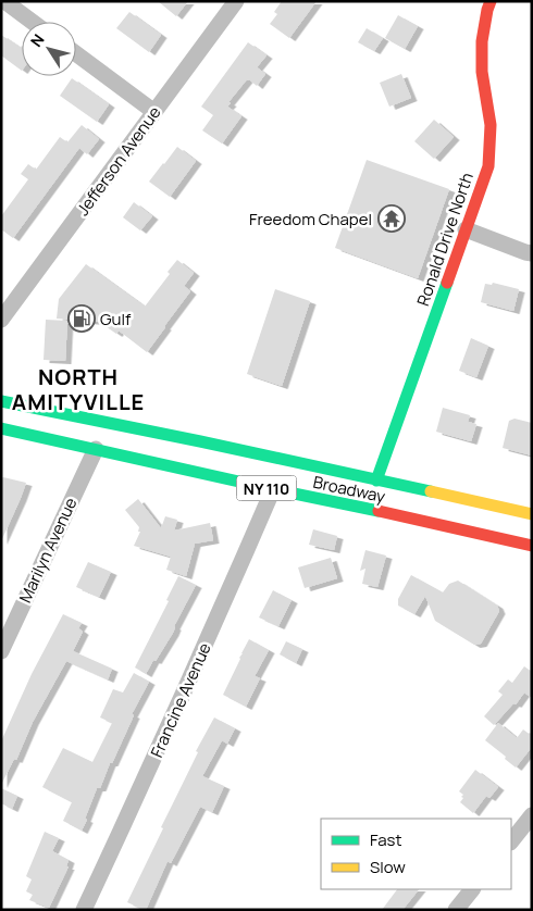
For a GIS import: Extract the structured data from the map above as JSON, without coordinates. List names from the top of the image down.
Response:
{
  "streets": {
    "main road": ["Ronald Drive North", "NY 110", "Broadway"],
    "street": ["Jefferson Avenue", "Marilyn Avenue", "Francine Avenue"]
  },
  "crossings": [
    ["Ronald Drive North", "Broadway"],
    ["Broadway", "Marilyn Avenue"],
    ["Broadway", "Francine Avenue"]
  ],
  "districts": ["NORTH AMITYVILLE"],
  "places": {
    "temple": ["Freedom Chapel"],
    "fuel station": ["Gulf"]
  },
  "legend": ["Fast", "Slow"],
  "north": "top left"
}
